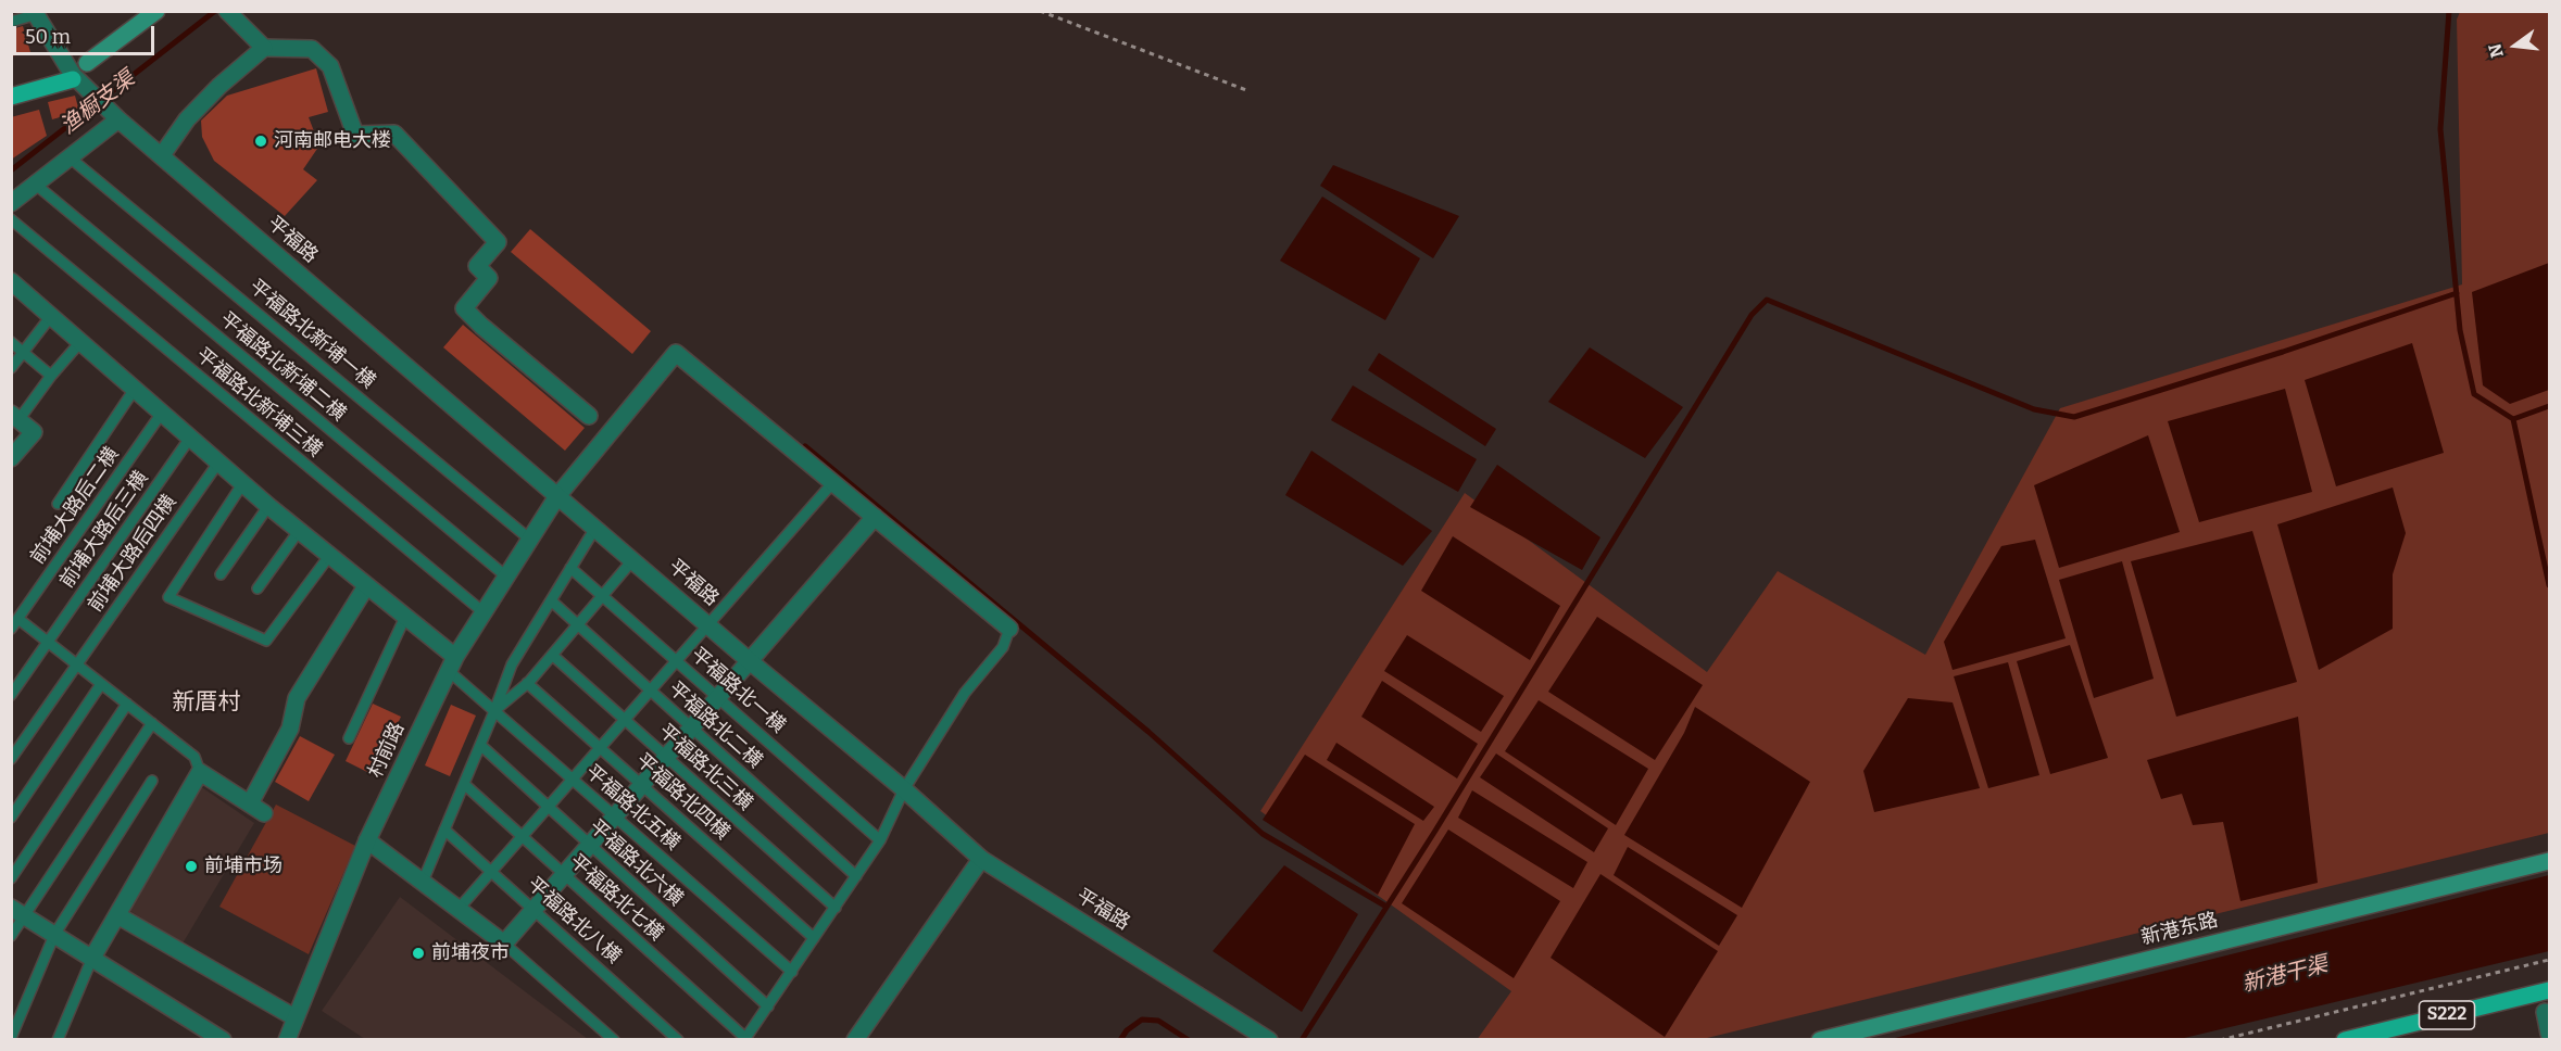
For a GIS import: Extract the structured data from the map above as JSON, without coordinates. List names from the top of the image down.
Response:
{
  "streets": {
    "main road": ["新港东路", "S222"],
    "street": ["平福路", "村前路"],
    "lane": [
      "平福路北新埔一横",
      "平福路北新埔二横",
      "平福路北新埔三横",
      "前埔大路后二横",
      "前埔大路后三横",
      "前埔大路后四横",
      "平福路北一横",
      "平福路北二横",
      "平福路北三横",
      "平福路北四横",
      "平福路北五横",
      "平福路北六横",
      "平福路北七横",
      "平福路北八横"
    ]
  },
  "crossings": [
    ["平福路", "村前路"],
    ["平福路北新埔一横", "村前路"],
    ["平福路北新埔二横", "村前路"],
    ["平福路北新埔三横", "村前路"],
    ["村前路", "平福路北五横"]
  ],
  "districts": ["新厝村"],
  "water": ["渔橱支渠", "新港干渠"],
  "places": ["河南邮电大楼", "前埔市场", "前埔夜市"],
  "scale_bar": "50 m",
  "north": "left"
}
